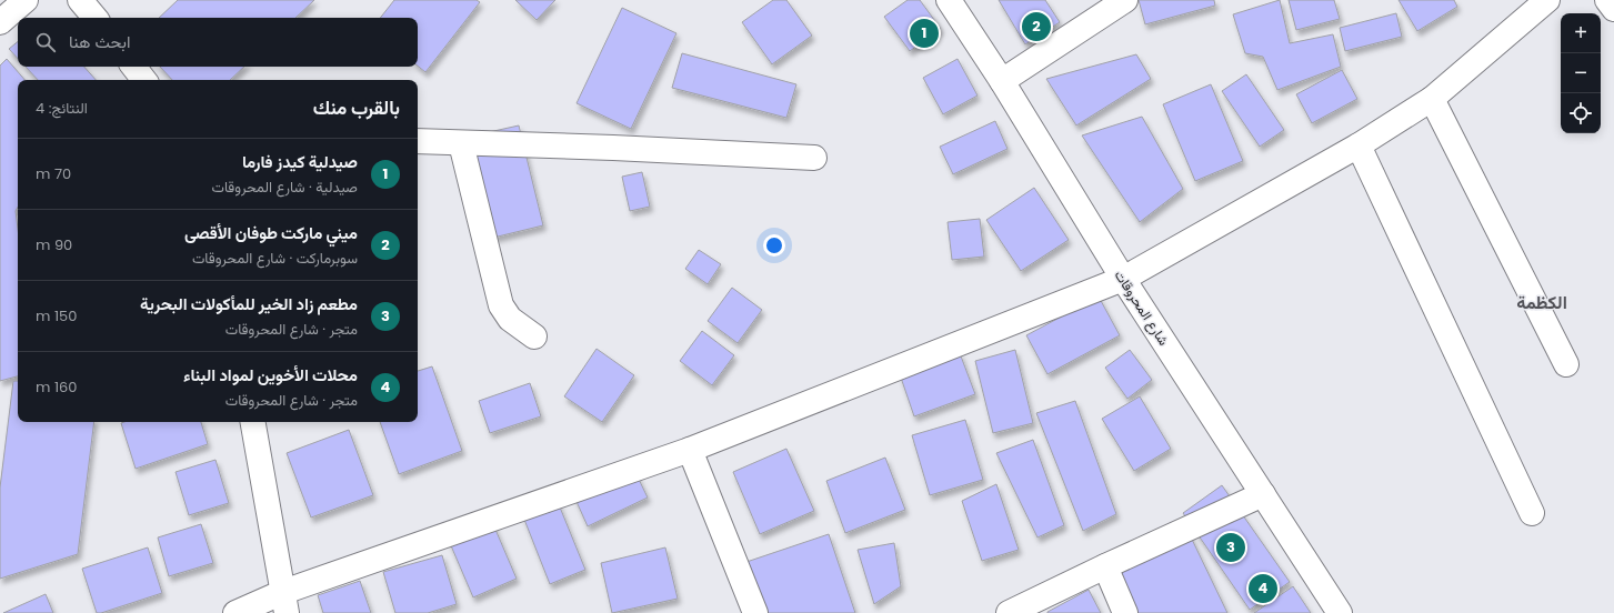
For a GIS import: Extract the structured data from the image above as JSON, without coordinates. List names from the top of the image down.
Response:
{
  "streets": {
    "street": ["شارع المحروقات"]
  },
  "districts": ["الكظمة"],
  "page": {
    "pins": [
      "2",
      "1",
      "3",
      "4"
    ],
    "map_buttons": ["+", "−"],
    "search": "ابحث هنا",
    "heading": ["بالقرب منك", "النتائج: 4"],
    "list": [
      {
        "mark": "1",
        "name": "صيدلية كيدز فارما",
        "note": "صيدلية · شارع المحروقات",
        "value": "70 m"
      },
      {
        "mark": "2",
        "name": "ميني ماركت طوفان الأقصى",
        "note": "سوبرماركت · شارع المحروقات",
        "value": "90 m"
      },
      {
        "mark": "3",
        "name": "مطعم زاد الخير للمأكولات البحرية",
        "note": "متجر · شارع المحروقات",
        "value": "150 m"
      },
      {
        "mark": "4",
        "name": "محلات الأخوين لمواد البناء",
        "note": "متجر · شارع المحروقات",
        "value": "160 m"
      }
    ]
  }
}
